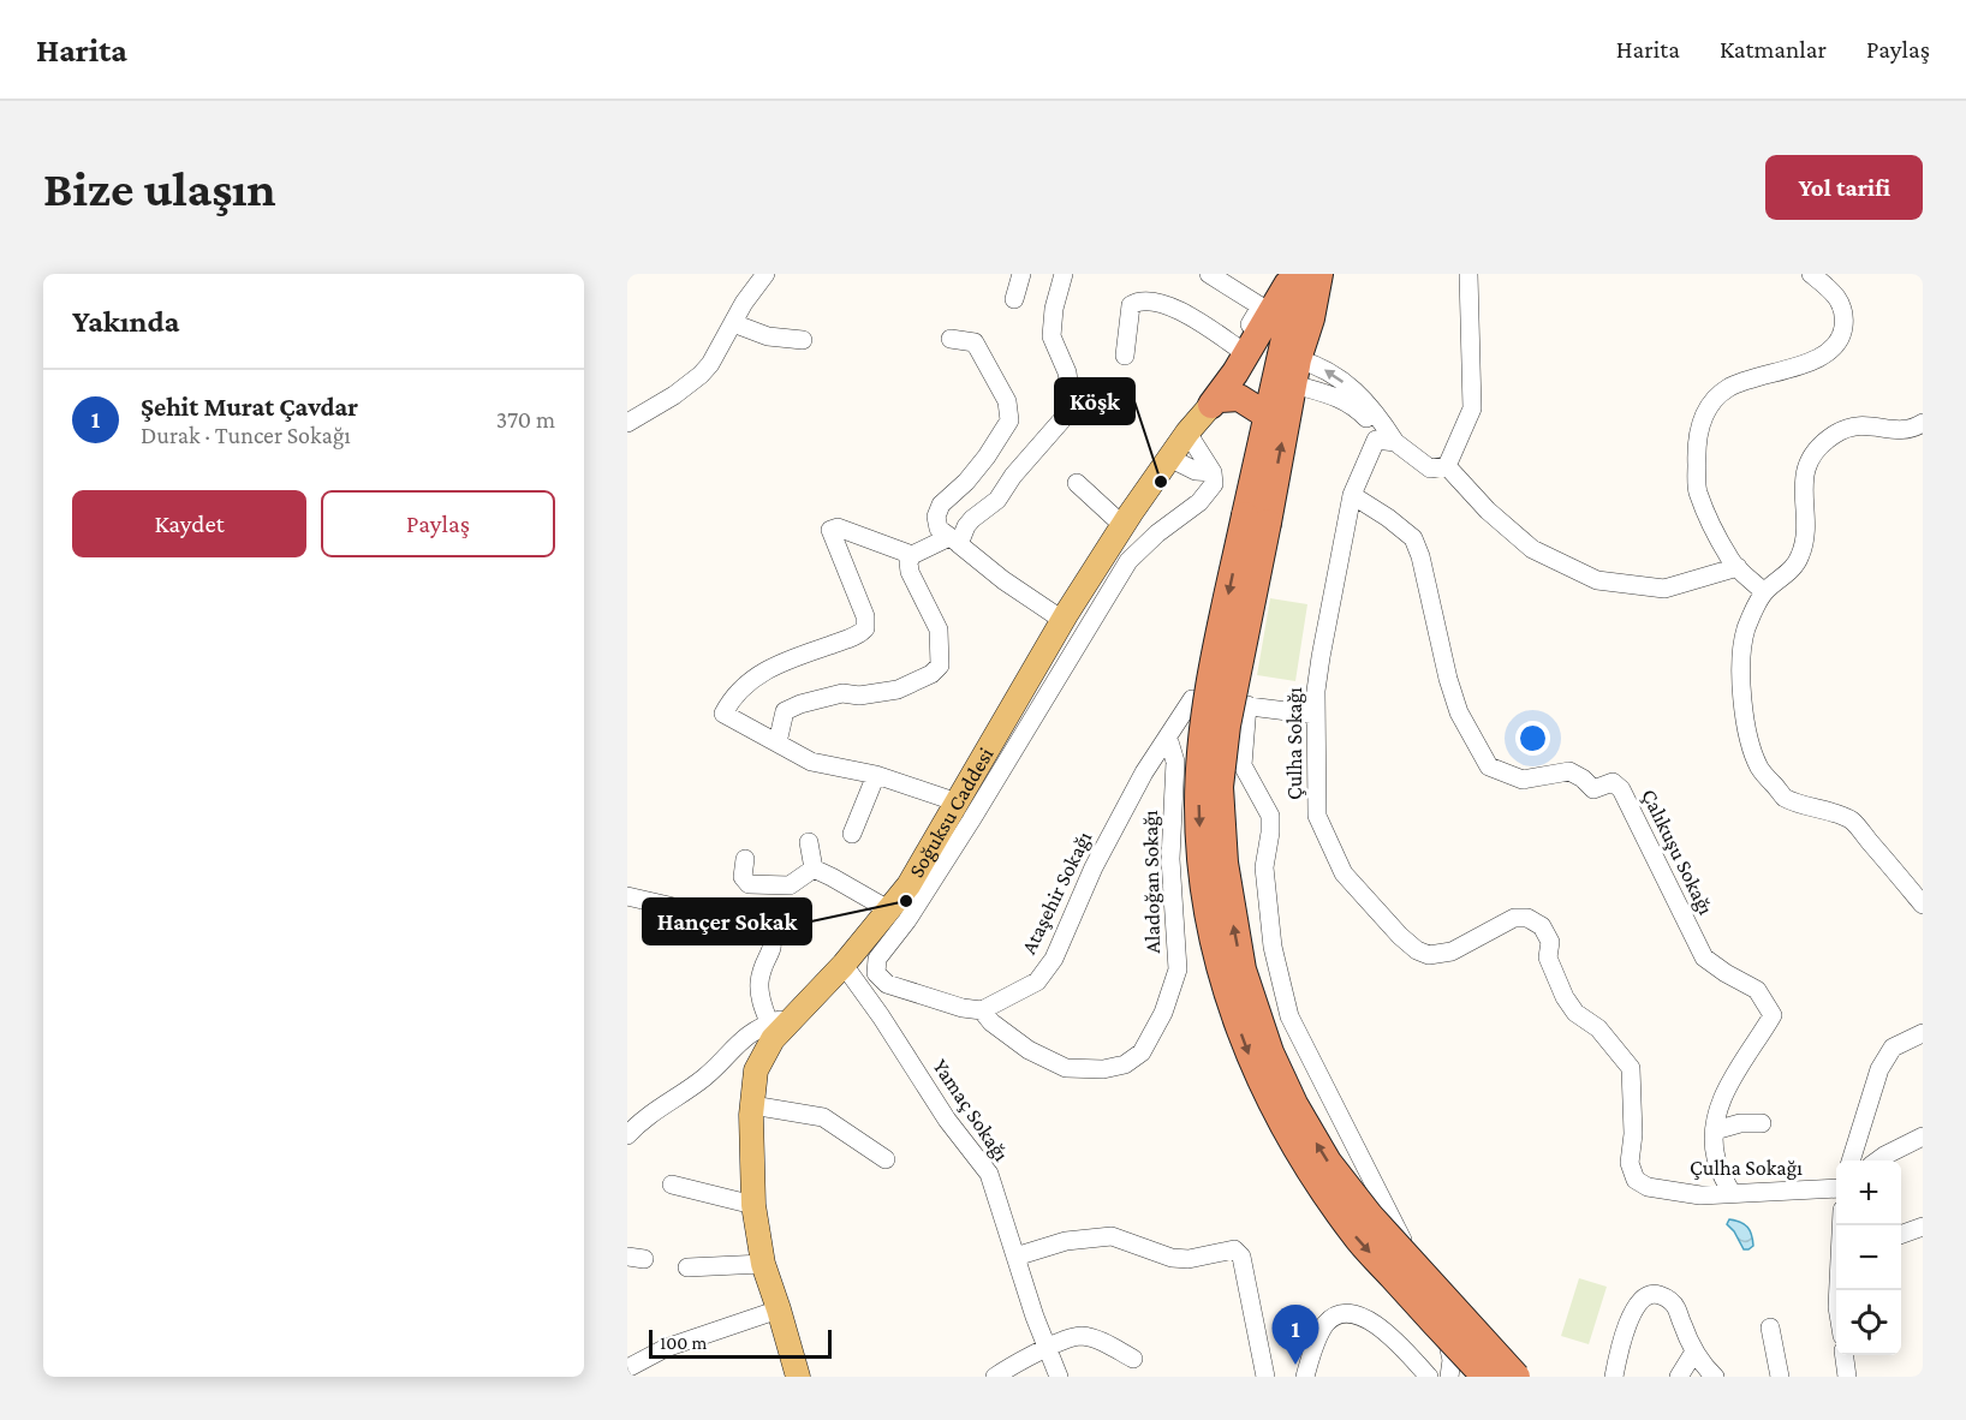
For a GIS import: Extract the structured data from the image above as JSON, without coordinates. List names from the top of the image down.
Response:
{
  "streets": {
    "main road": ["Soğuksu Caddesi"],
    "street": [
      "Çulha Sokağı",
      "Çalıkuşu Sokağı",
      "Aladoğan Sokağı",
      "Ataşehir Sokağı",
      "Yamaç Sokağı"
    ]
  },
  "crossings": [
    ["Çulha Sokağı", "Çalıkuşu Sokağı"],
    ["Çulha Sokağı", "Ataşehir Sokağı"],
    ["Soğuksu Caddesi", "Yamaç Sokağı"],
    ["Aladoğan Sokağı", "Ataşehir Sokağı"]
  ],
  "places": ["Köşk", "Hançer Sokak"],
  "scale_bar": "100 m",
  "page": {
    "header": "Harita",
    "nav": ["Harita", "Katmanlar", "Paylaş"],
    "buttons": [
      "Yol tarifi",
      ["Kaydet", "Paylaş"]
    ],
    "title": "Bize ulaşın",
    "heading": "Yakında",
    "list": [
      {
        "mark": "1",
        "name": "Şehit Murat Çavdar",
        "note": "Durak · Tuncer Sokağı",
        "value": "370 m"
      }
    ],
    "map_buttons": ["+", "−"],
    "pins": "1",
    "scale": "100 m"
  }
}
